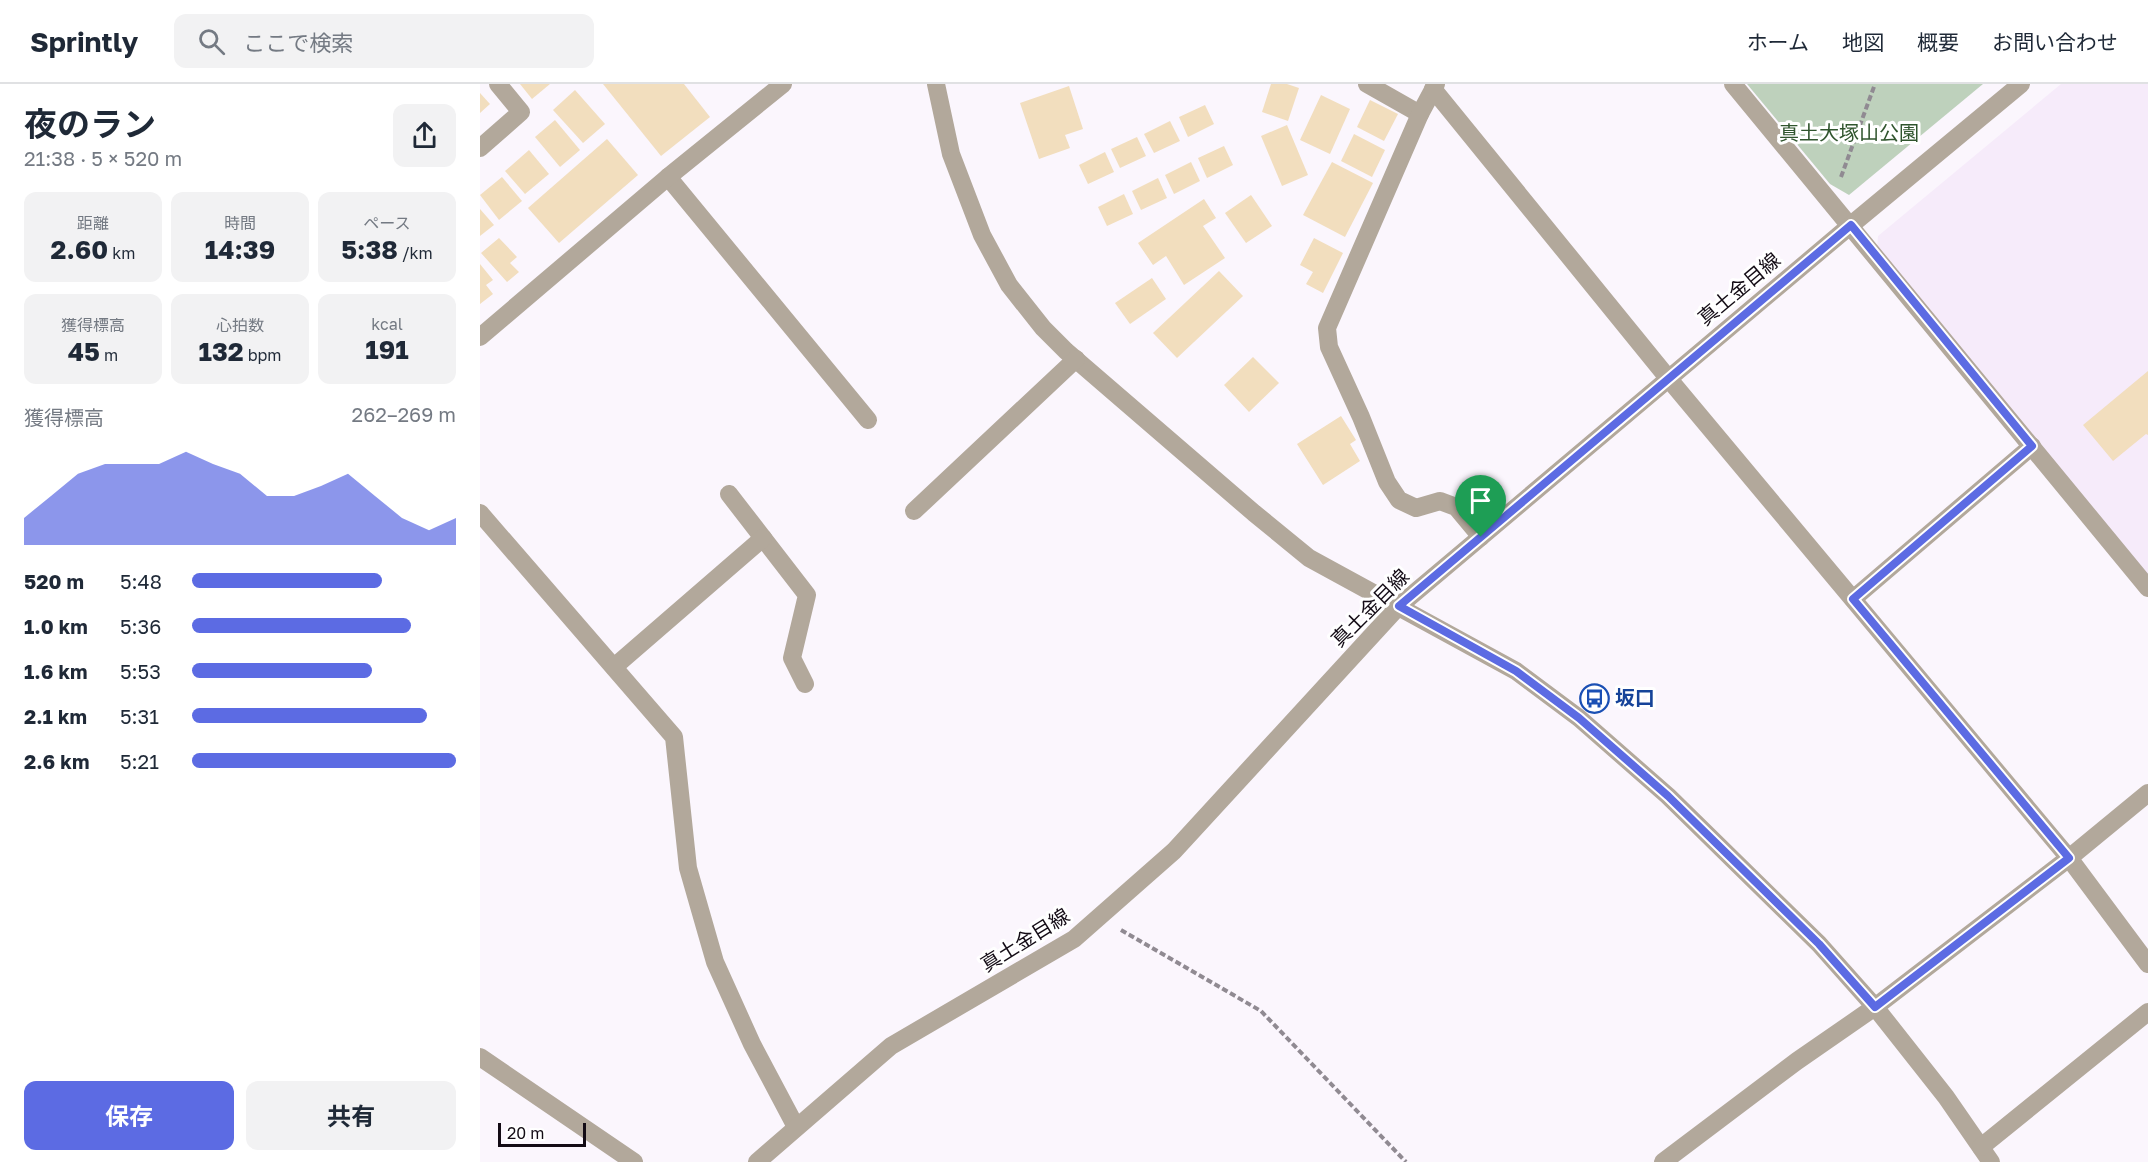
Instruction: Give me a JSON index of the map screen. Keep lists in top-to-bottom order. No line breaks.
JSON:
{"streets":{"street":["真土金目線"]},"parks":["真土大塚山公園"],"places":{"bus stop":["坂口"]},"scale_bar":"20 m","page":{"header":"Sprintly","search":"ここで検索","nav":["ホーム","地図","概要","お問い合わせ"],"heading":["夜のラン","21:38 · 5 × 520 m"],"stats":[["距離","2.60 km"],["時間","14:39"],["ペース","5:38 /km"],["獲得標高","45 m"],["心拍数","132 bpm"],["kcal","191"]],"chart":["獲得標高","262–269 m"],"list":[{"name":"520 m","note":"5:48"},{"name":"1.0 km","note":"5:36"},{"name":"1.6 km","note":"5:53"},{"name":"2.1 km","note":"5:31"},{"name":"2.6 km","note":"5:21"}],"buttons":["保存","共有"],"scale":"20 m"}}
